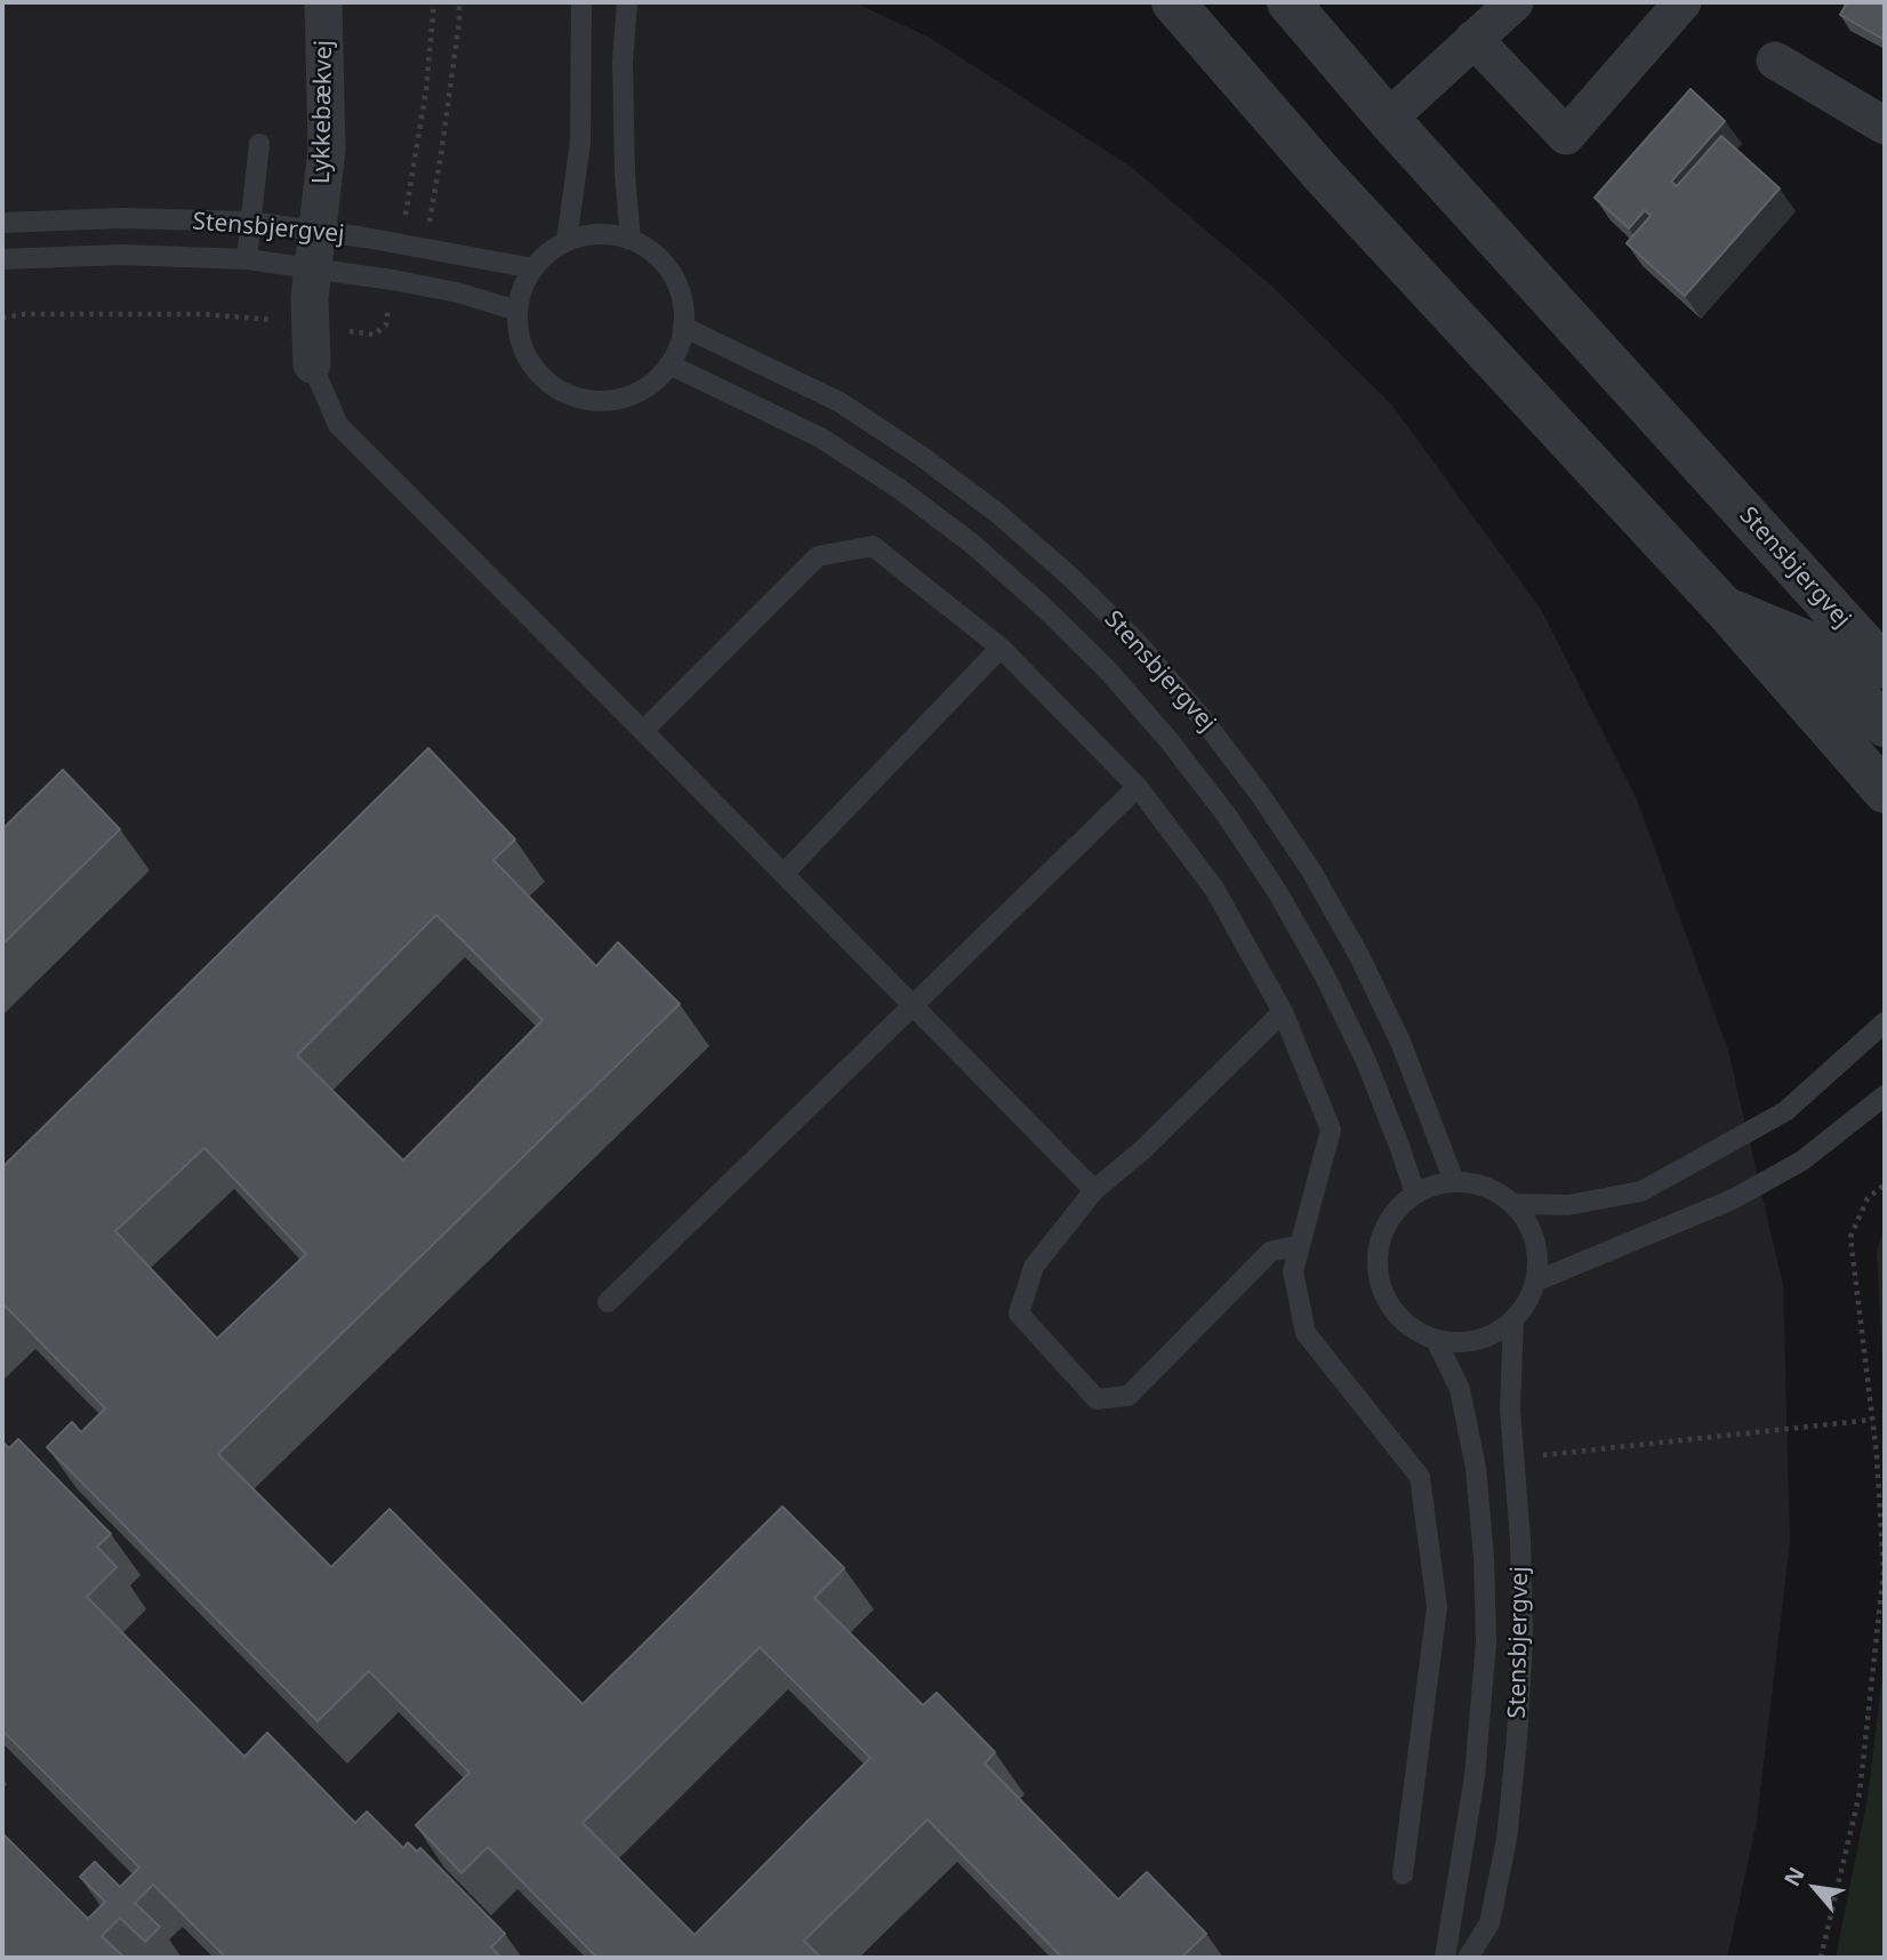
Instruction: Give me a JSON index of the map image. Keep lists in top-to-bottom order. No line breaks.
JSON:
{"streets":{"street":["Lykkebækvej","Stensbjergvej"]},"crossings":[["Lykkebækvej","Stensbjergvej"]],"north":"top left"}
